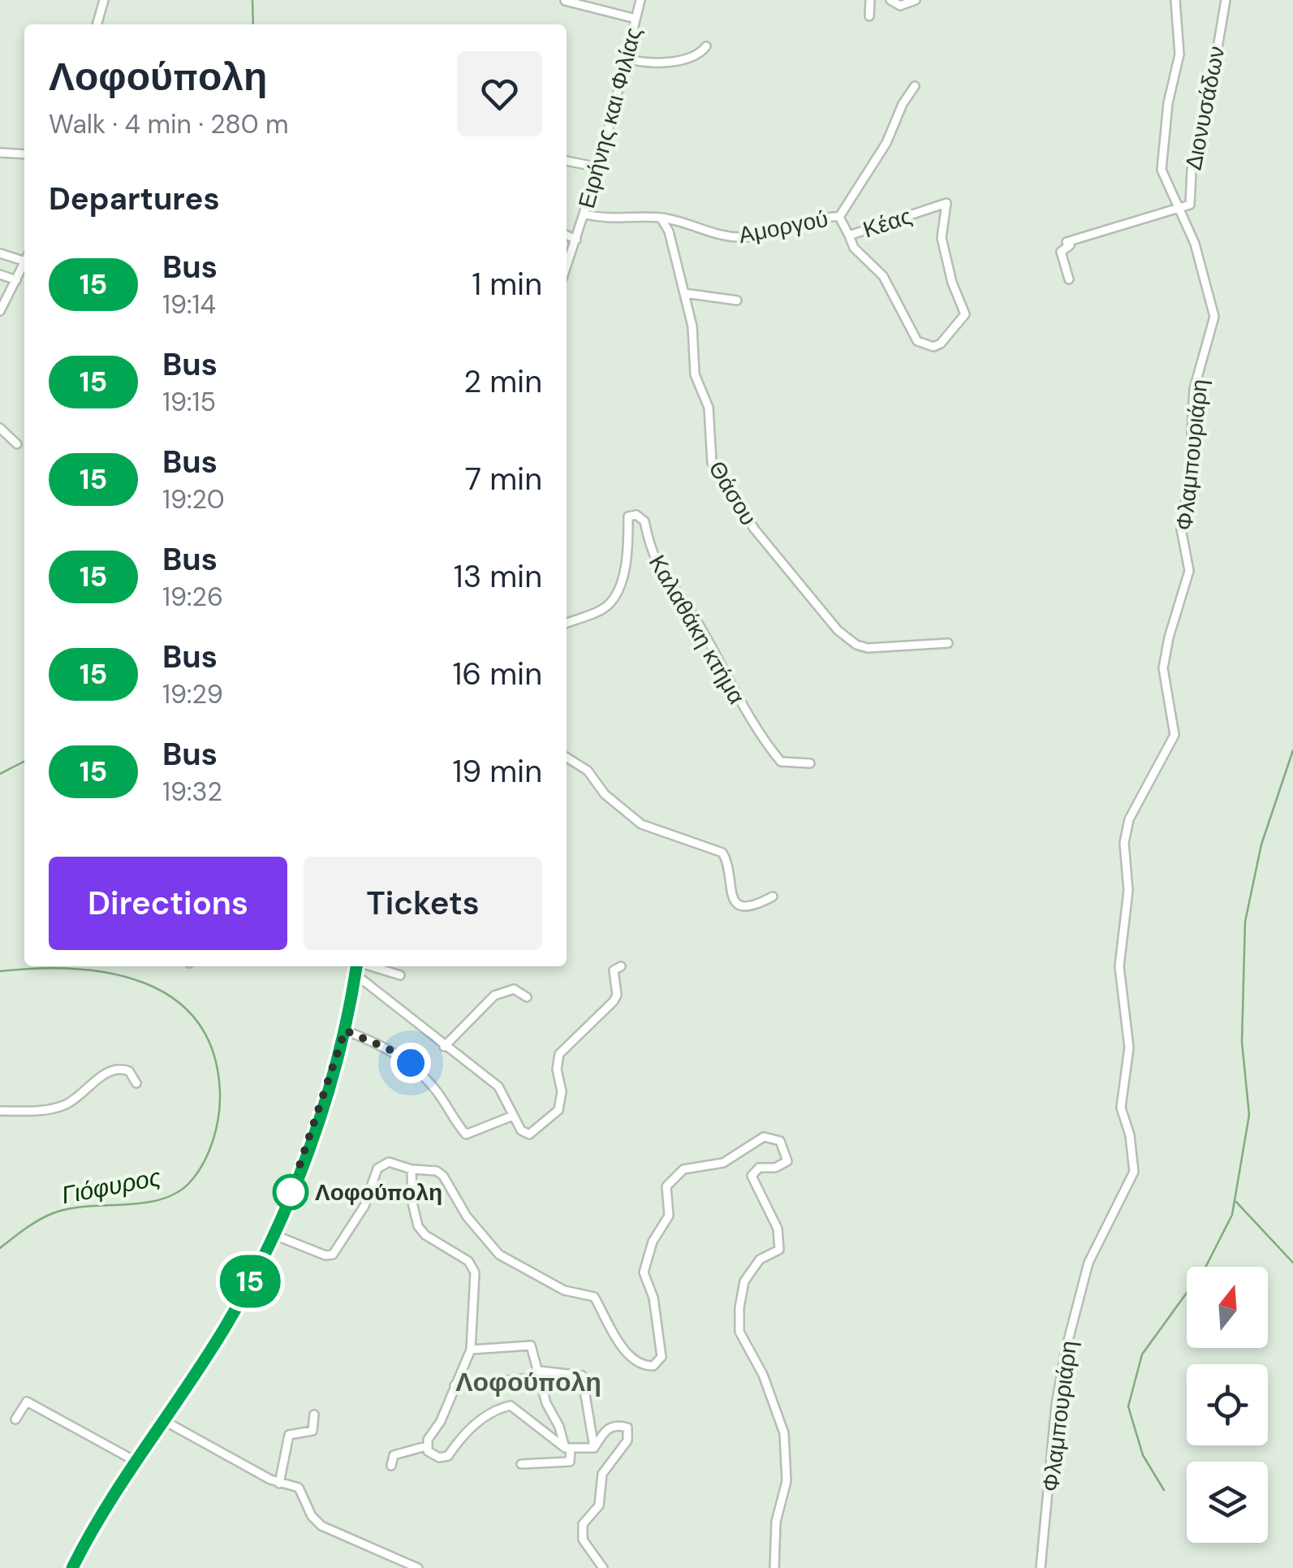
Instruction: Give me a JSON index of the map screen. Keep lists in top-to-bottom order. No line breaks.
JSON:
{"streets":{"street":["Διονυσάδων","Ειρήνης και Φιλίας","Κέας","Αμοργού","Φλαμπουριάρη","Θάσου","Καλαθάκη κτήμα"]},"crossings":[["Διονυσάδων","Φλαμπουριάρη"],["Ειρήνης και Φιλίας","Αμοργού"],["Κέας","Αμοργού"],["Αμοργού","Θάσου"]],"districts":["Λοφούπολη"],"water":["Γιόφυρος"],"places":["Λοφούπολη"],"lines":["bus line 15"],"north":"top","page":{"on_map":"15","heading":[["Λοφούπολη","Walk · 4 min · 280 m"],"Departures"],"list":[{"mark":"15","name":"Bus","note":"19:14","value":"1 min"},{"mark":"15","name":"Bus","note":"19:15","value":"2 min"},{"mark":"15","name":"Bus","note":"19:20","value":"7 min"},{"mark":"15","name":"Bus","note":"19:26","value":"13 min"},{"mark":"15","name":"Bus","note":"19:29","value":"16 min"},{"mark":"15","name":"Bus","note":"19:32","value":"19 min"}],"buttons":["Directions","Tickets"]}}
